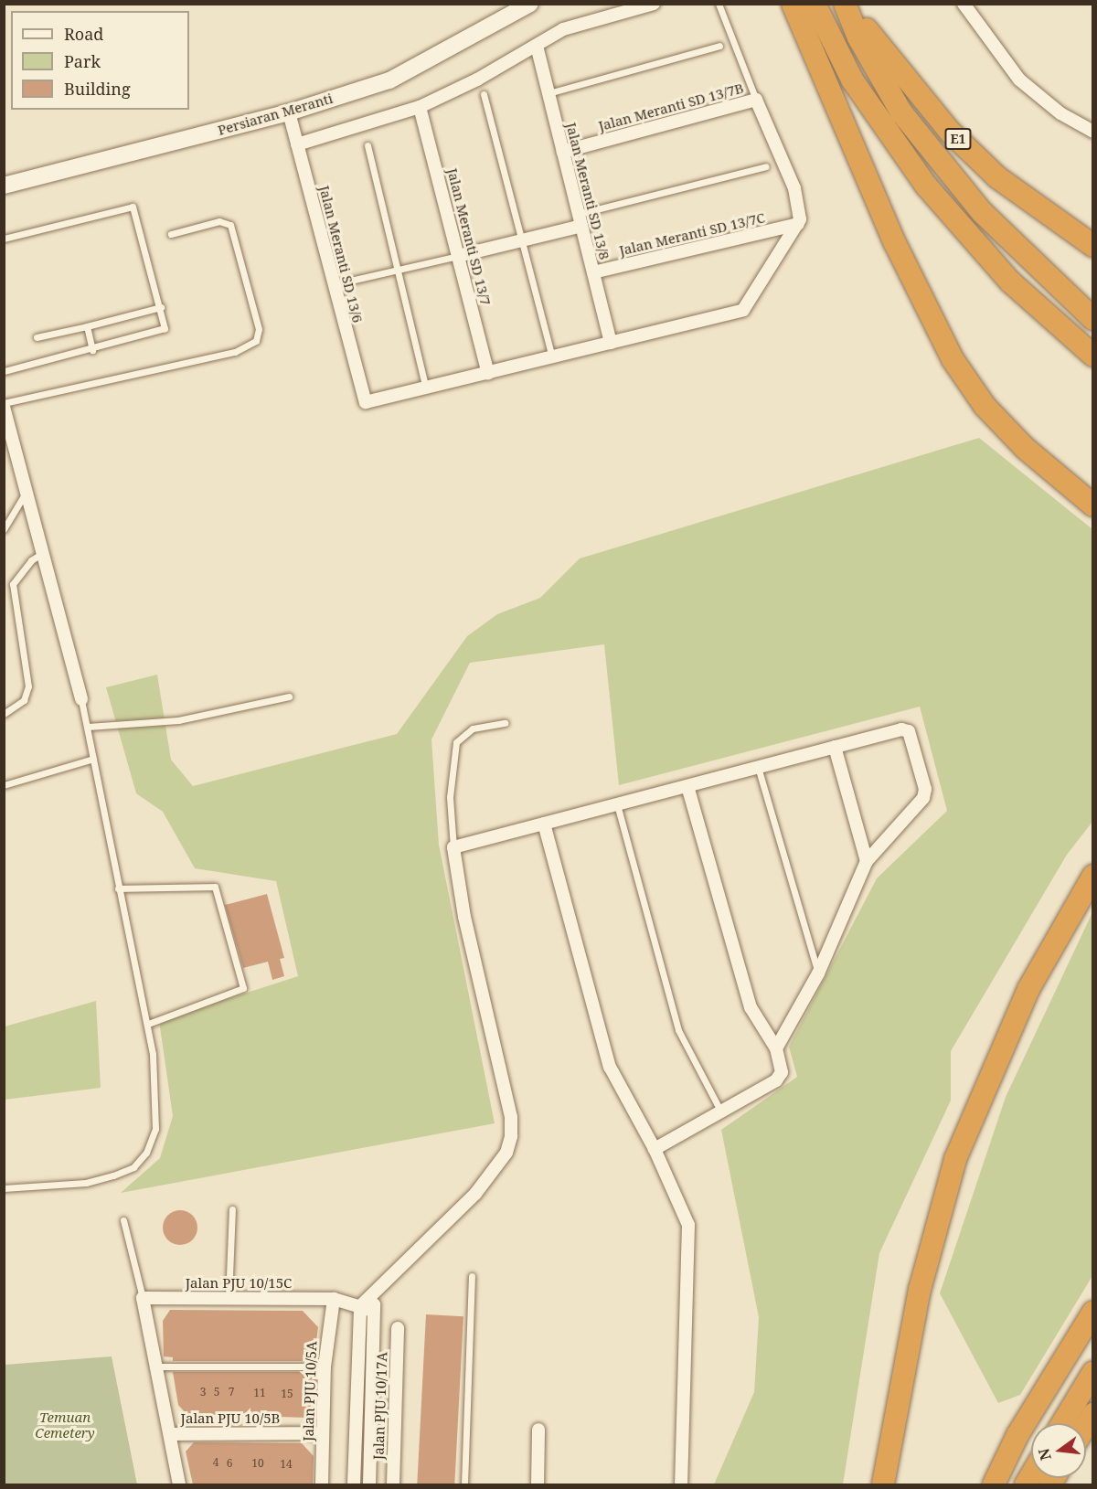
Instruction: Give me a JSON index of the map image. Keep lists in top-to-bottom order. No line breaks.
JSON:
{"streets":{"highway":["E1"],"street":["Jalan Meranti SD 13/7B","Persiaran Meranti","Jalan Meranti SD 13/8","Jalan Meranti SD 13/7C","Jalan Meranti SD 13/7","Jalan Meranti SD 13/6","Jalan PJU 10/15C","Jalan PJU 10/5A","Jalan PJU 10/17A","Jalan PJU 10/5B"]},"crossings":[["Jalan Meranti SD 13/7B","Jalan Meranti SD 13/8"],["Persiaran Meranti","Jalan Meranti SD 13/6"],["Jalan Meranti SD 13/8","Jalan Meranti SD 13/7C"],["Jalan PJU 10/15C","Jalan PJU 10/5A"],["Jalan PJU 10/5A","Jalan PJU 10/5B"]],"parks":["Temuan Cemetery"],"house_numbers":["3","5","7","11","15","4","6","10","14"],"legend":["Road","Park","Building"],"north":"left"}
